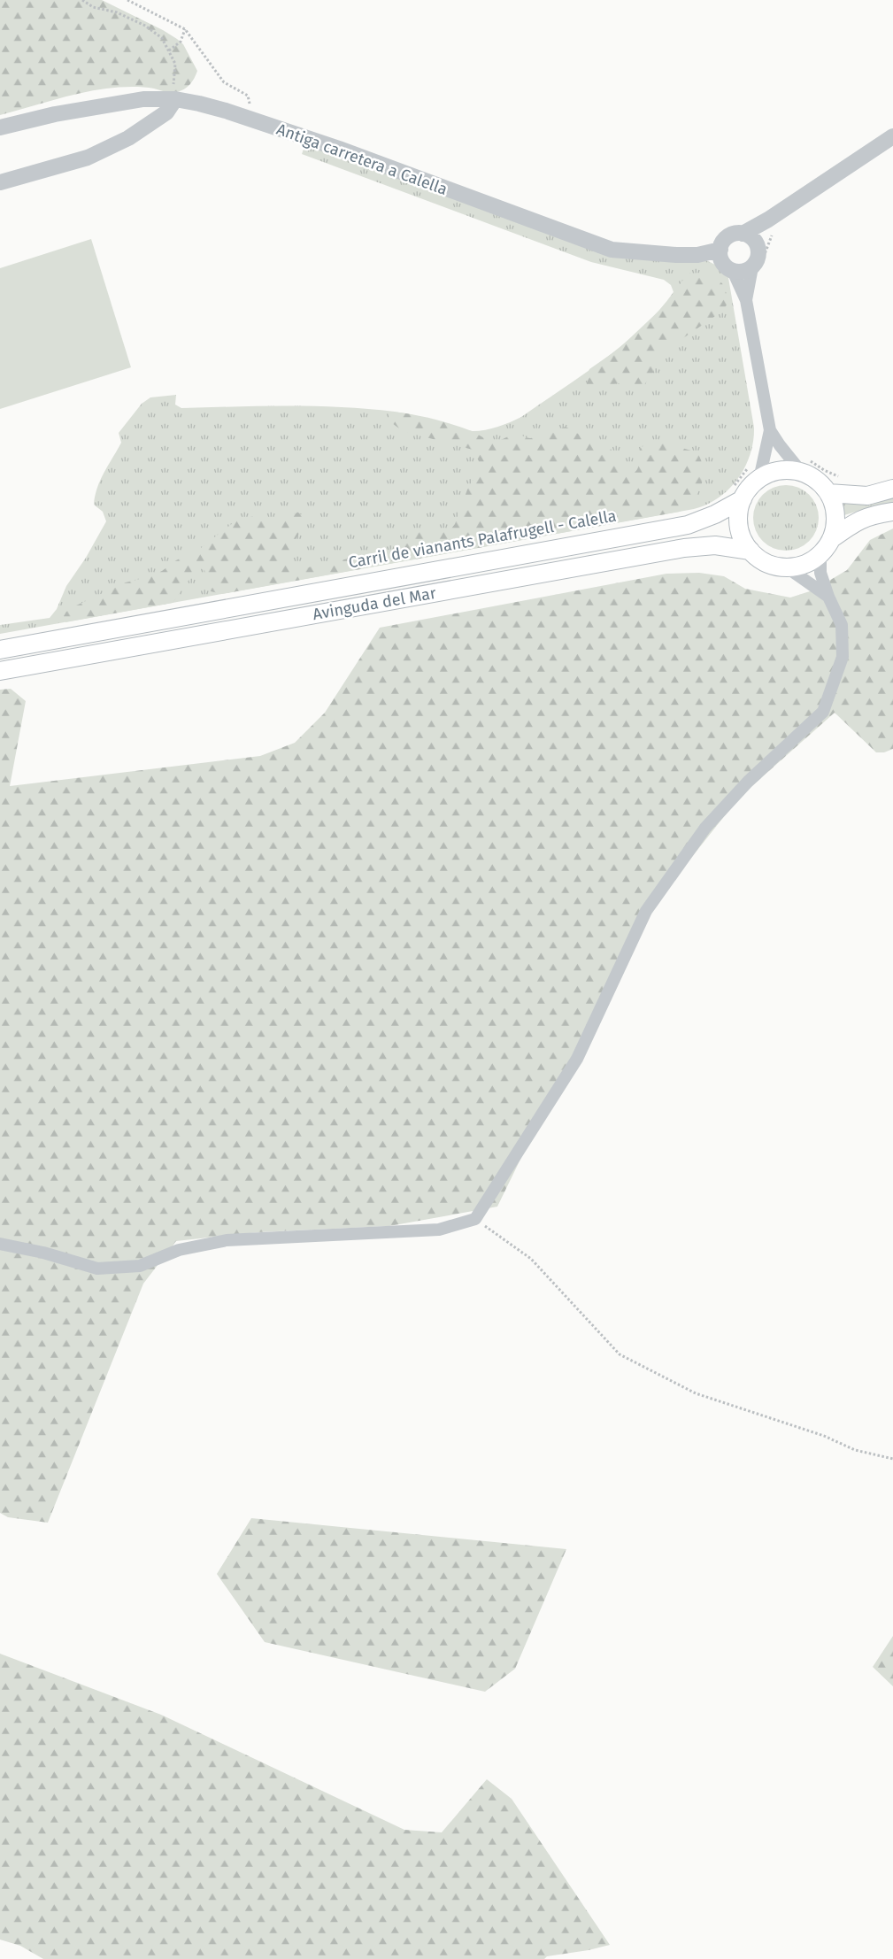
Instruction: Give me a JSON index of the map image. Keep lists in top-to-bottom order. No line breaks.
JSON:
{"streets":{"main road":["Avinguda del Mar"],"street":["Antiga carretera a Calella"]}}
